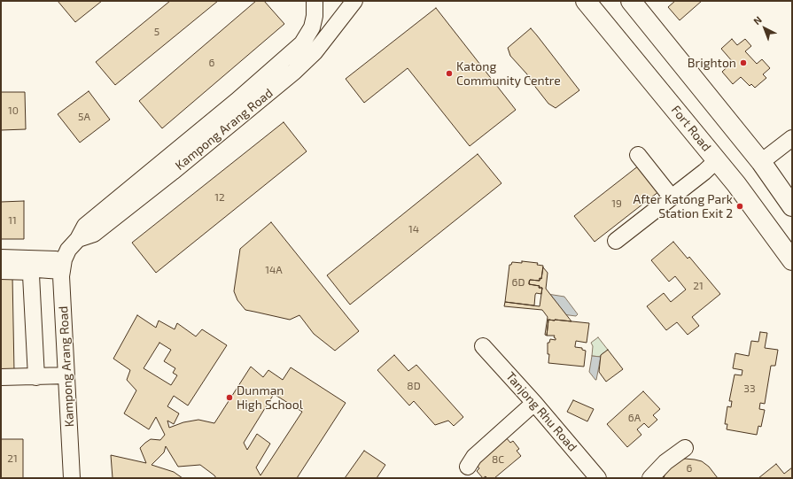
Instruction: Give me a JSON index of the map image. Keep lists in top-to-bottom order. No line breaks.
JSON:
{"streets":{"main road":["Fort Road"],"street":["Kampong Arang Road","Tanjong Rhu Road"]},"places":["Brighton","Katong Community Centre","After Katong Park Station Exit 2","Dunman High School"],"house_numbers":["5","6","10","5A","12","19","11","14","14A","6D","21","8D","33","6A","21","8C","6"],"north":"top left"}
